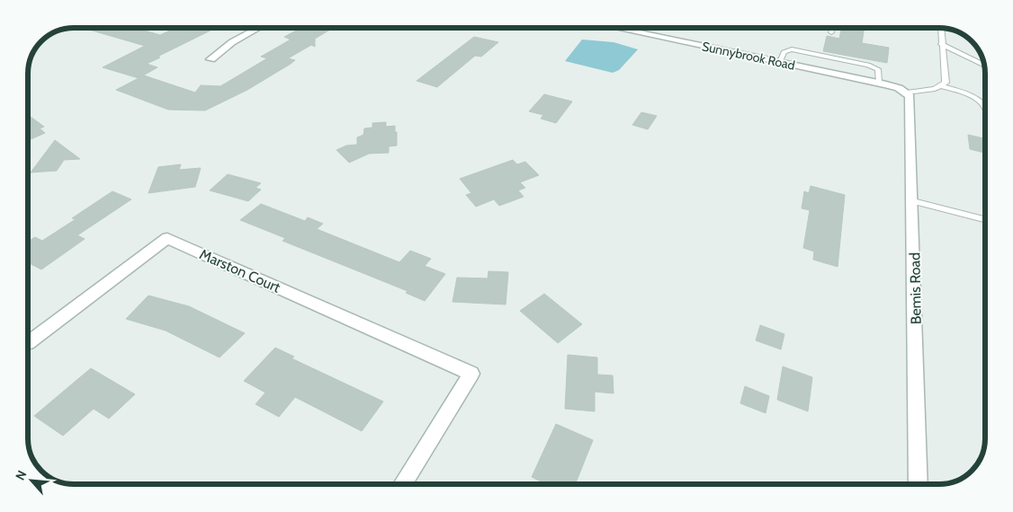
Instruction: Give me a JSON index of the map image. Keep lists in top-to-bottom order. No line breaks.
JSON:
{"streets":{"street":["Sunnybrook Road","Marston Court","Bemis Road"]},"crossings":[["Sunnybrook Road","Bemis Road"]],"north":"top left"}
